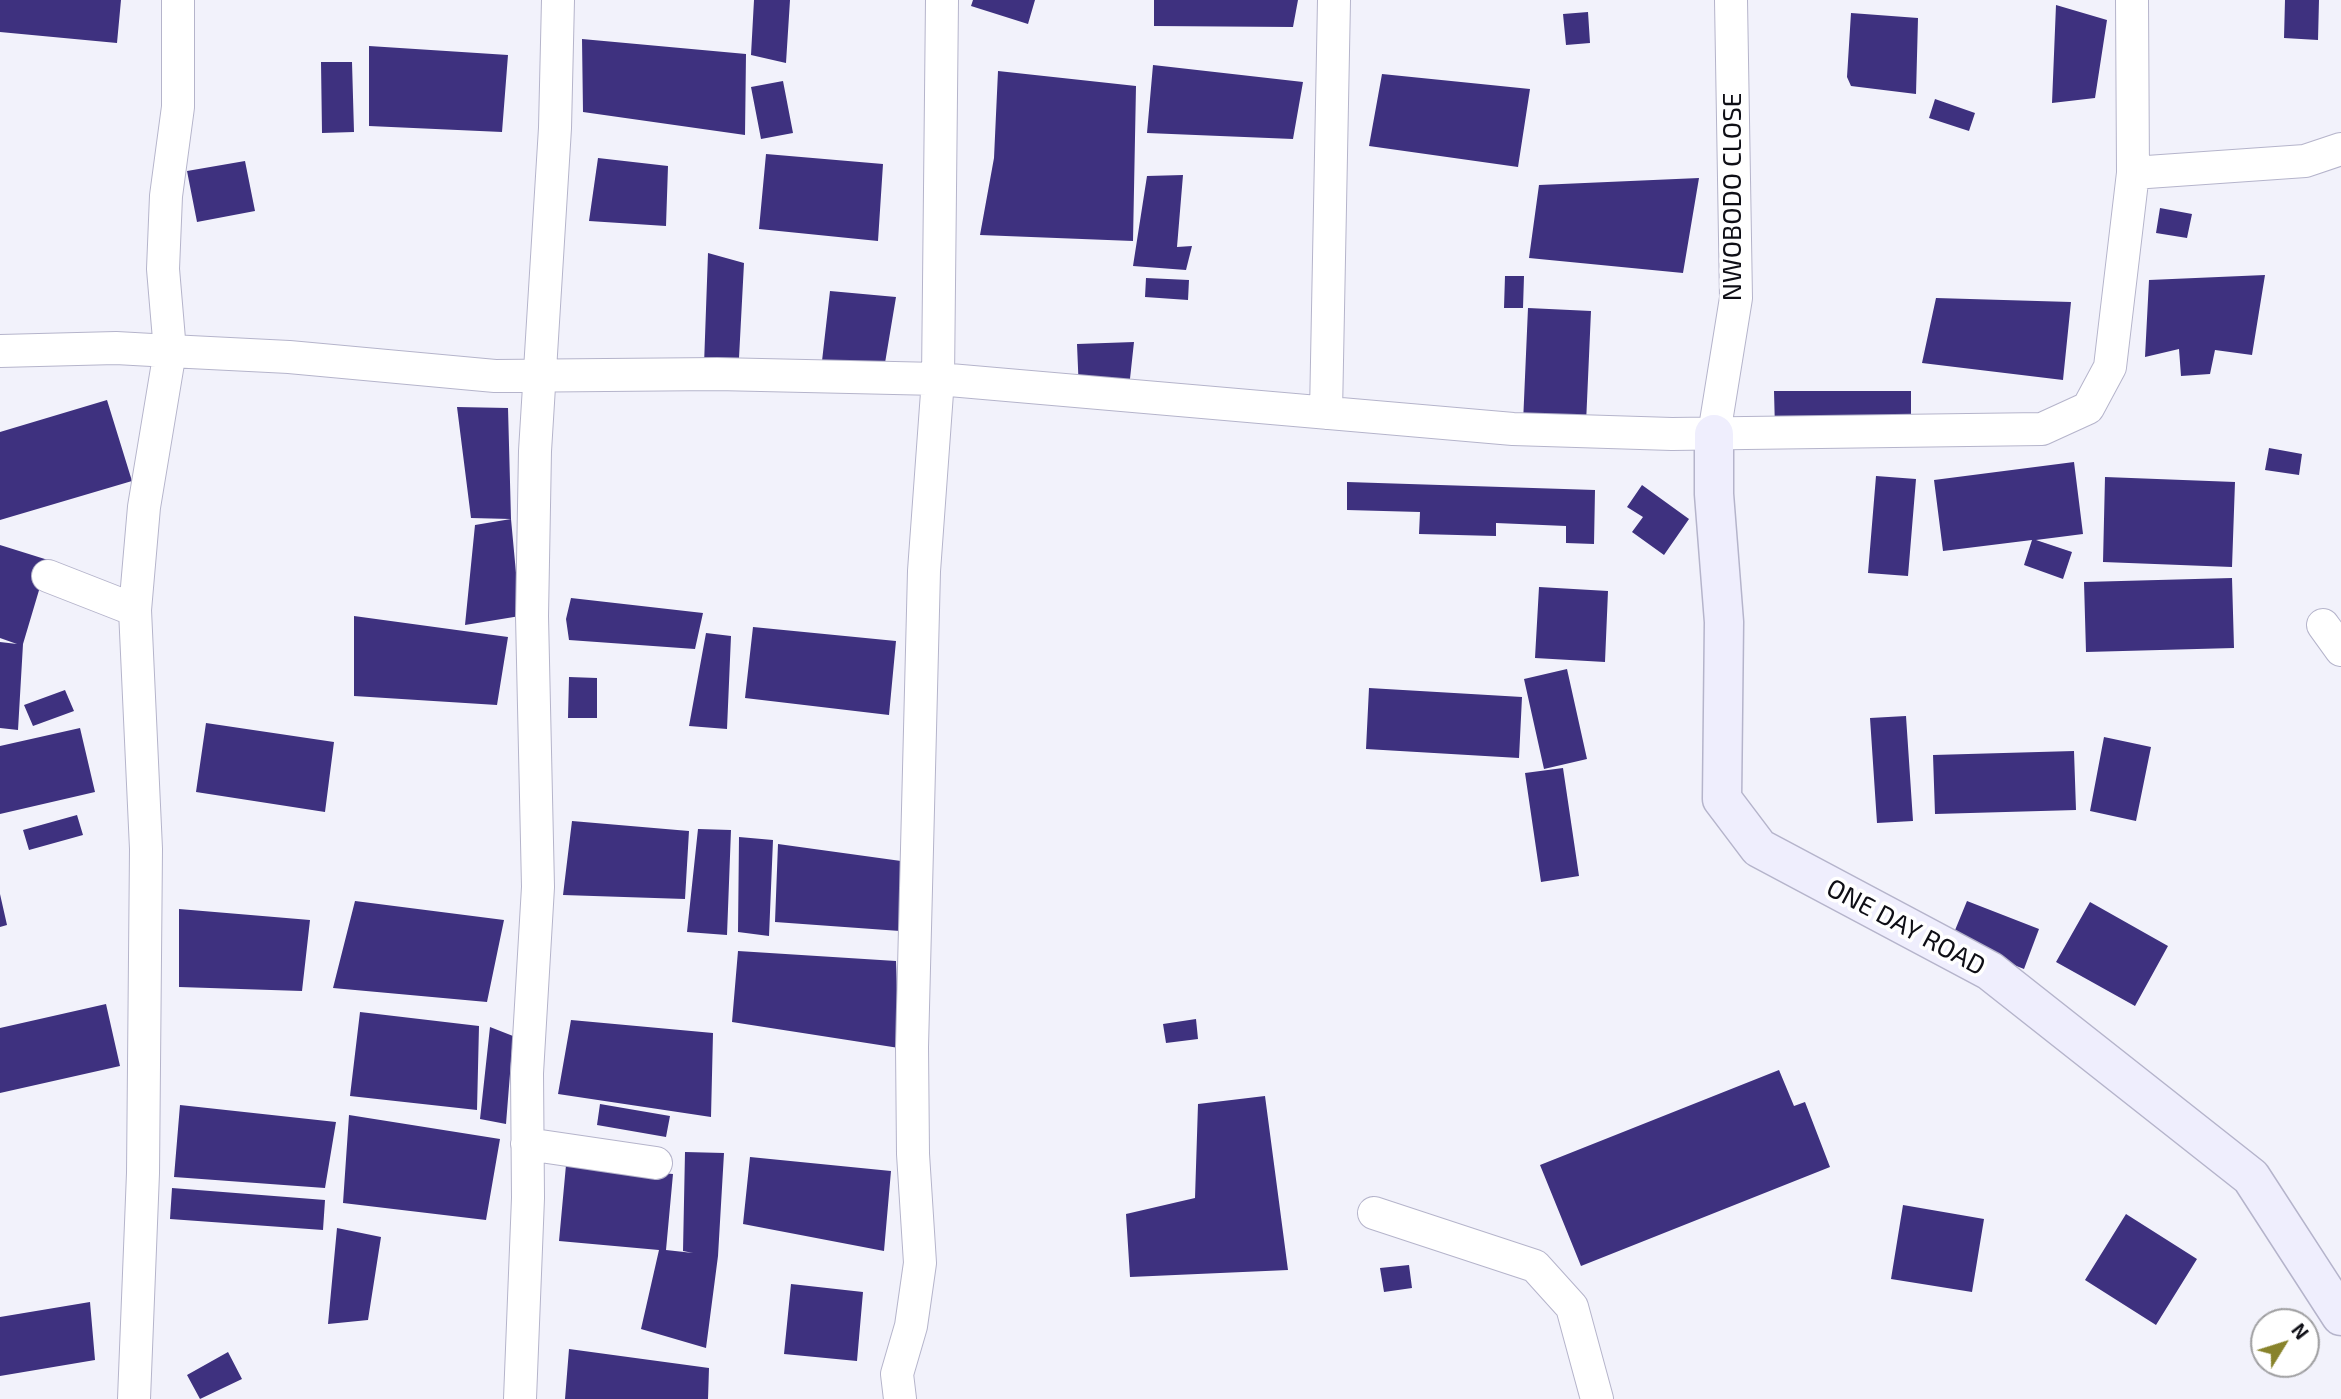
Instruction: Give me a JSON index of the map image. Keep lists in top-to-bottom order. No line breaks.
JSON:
{"streets":{"main road":["ONE DAY ROAD"],"street":["NWOBODO CLOSE"]},"crossings":[["NWOBODO CLOSE","ONE DAY ROAD"]],"north":"top right"}
